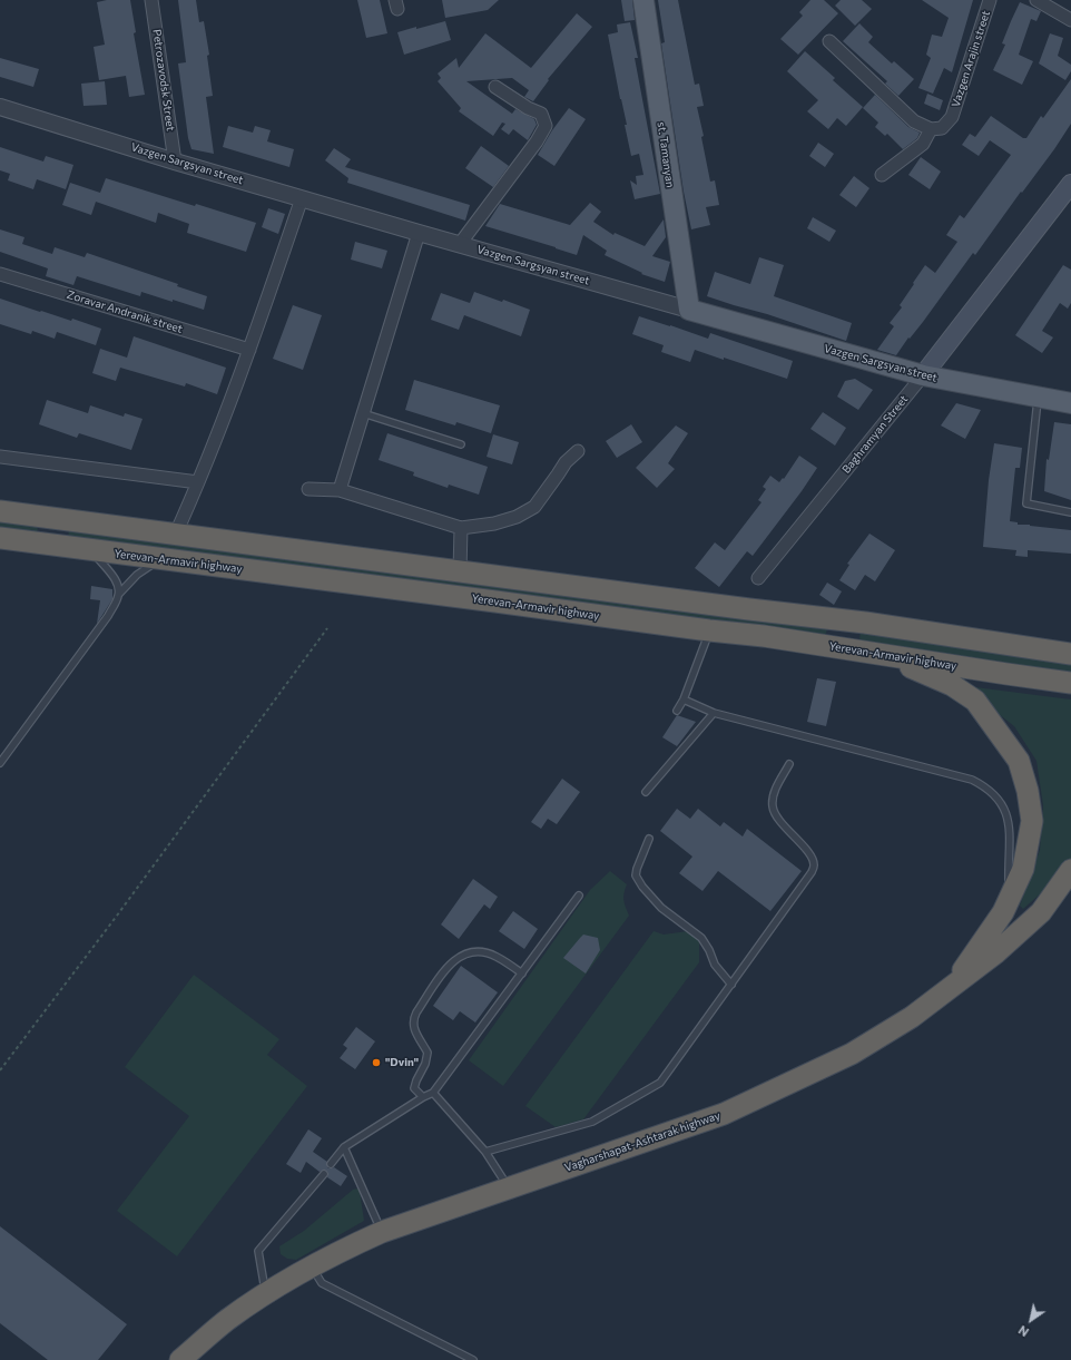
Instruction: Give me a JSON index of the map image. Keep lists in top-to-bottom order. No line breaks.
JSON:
{"streets":{"highway":["Yerevan-Armavir highway","Vagharshapat-Ashtarak highway"],"main road":["st. Tamanyan","Vazgen Sargsyan street","Baghramyan Street"],"street":["Vazgen Arajin street","Petrozavodsk Street","Zoravar Andranik street"]},"crossings":[["Petrozavodsk Street","Vazgen Sargsyan street"],["st. Tamanyan","Vazgen Sargsyan street"],["Vazgen Sargsyan street","Baghramyan Street"]],"places":["\"Dvin\""],"north":"bottom left"}
